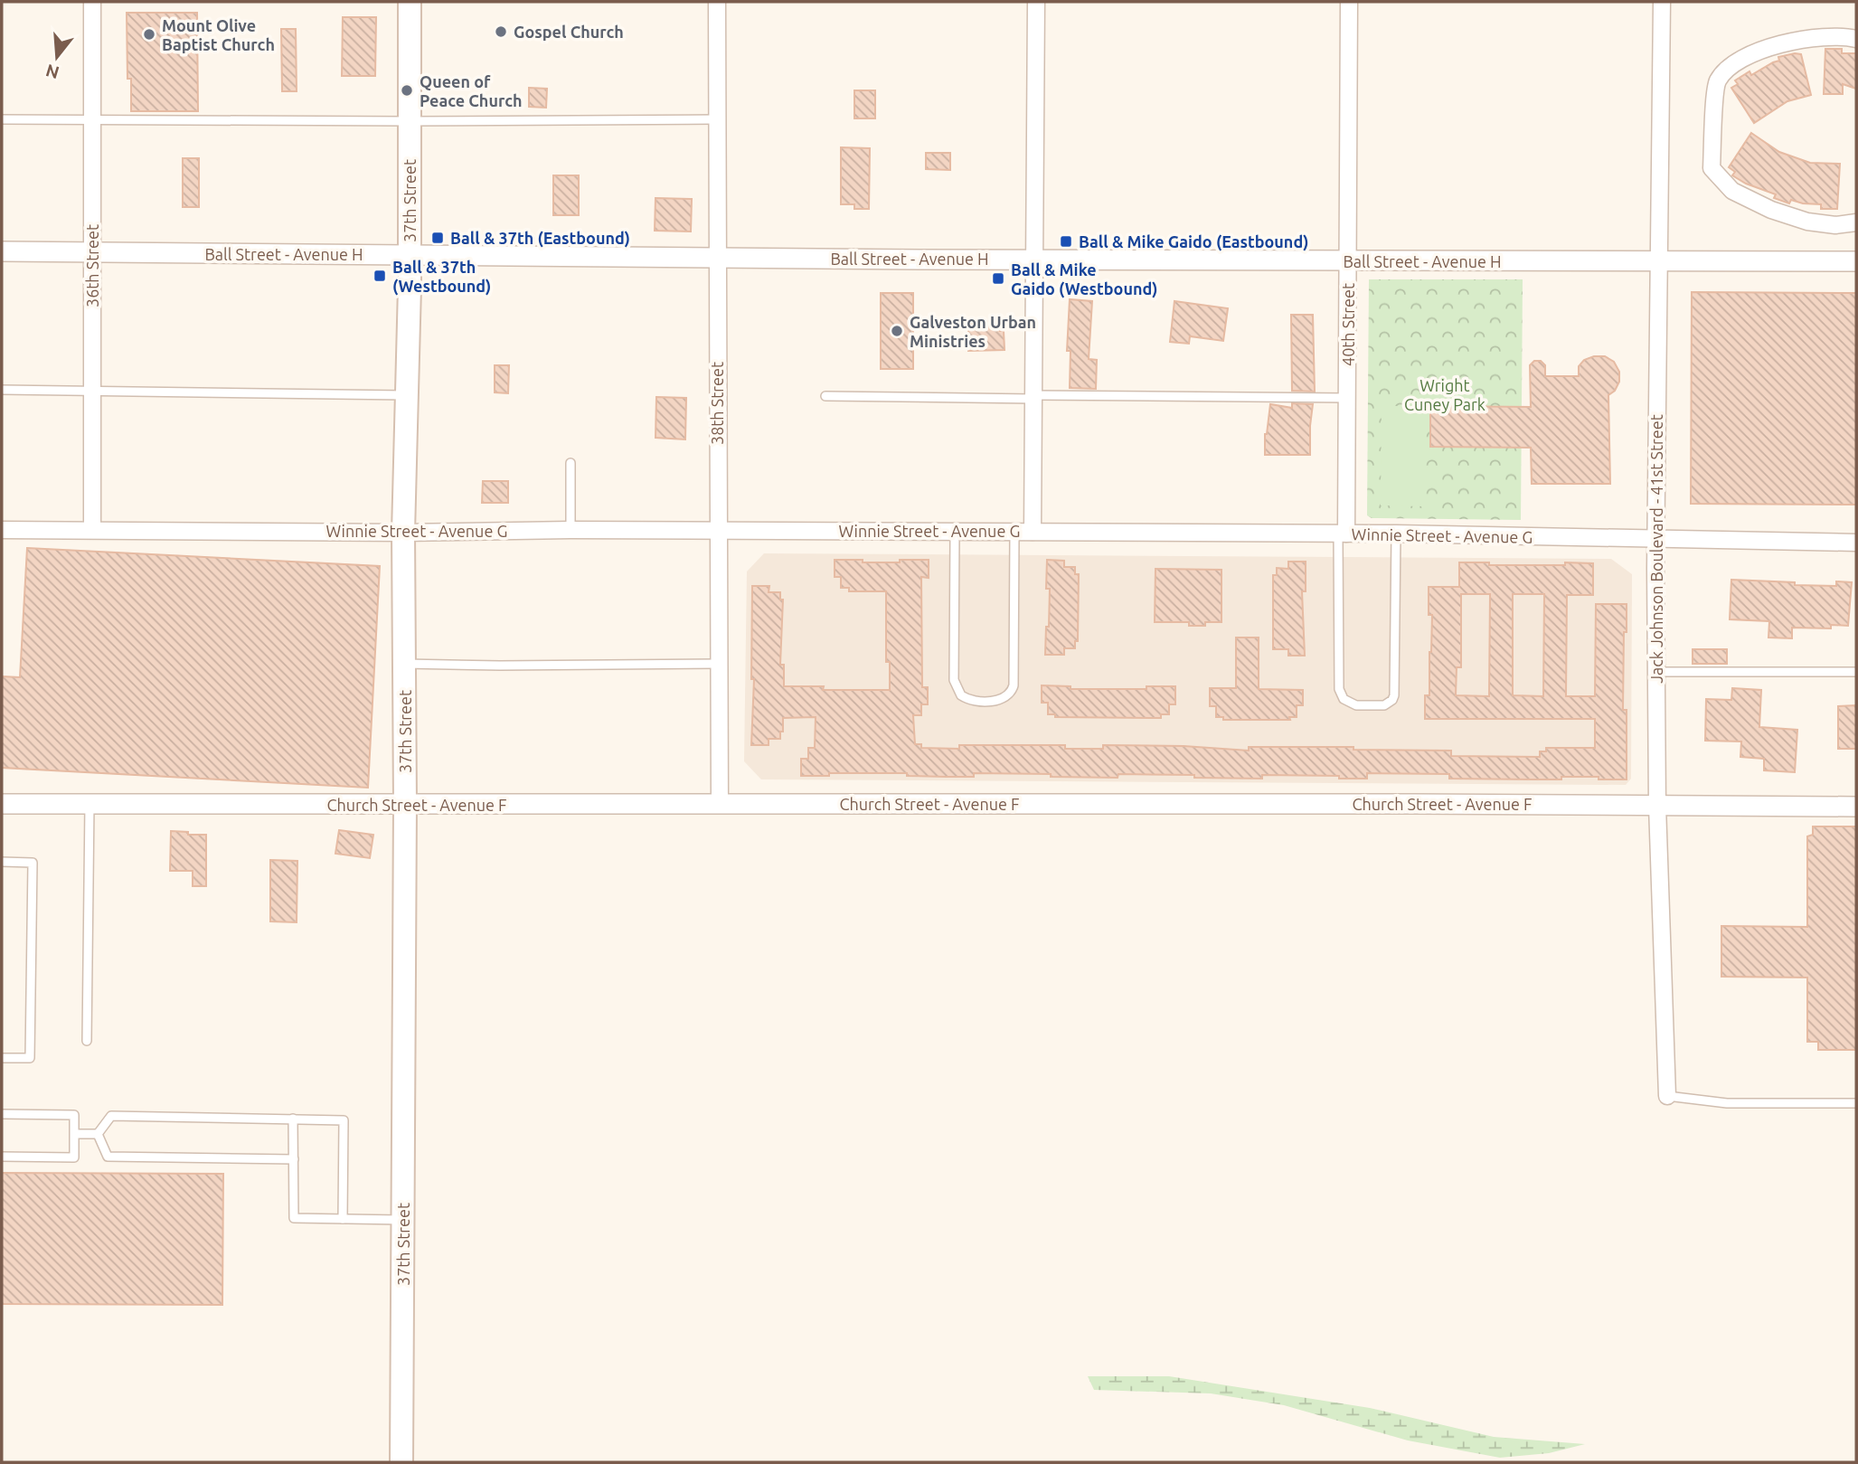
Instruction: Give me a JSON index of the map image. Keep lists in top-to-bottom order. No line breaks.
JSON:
{"streets":{"main road":["37th Street"],"street":["Ball Street - Avenue H","36th Street","40th Street","38th Street","Winnie Street - Avenue G","Jack Johnson Boulevard - 41st Street","Church Street - Avenue F"]},"crossings":[["37th Street","Ball Street - Avenue H"],["37th Street","Winnie Street - Avenue G"],["37th Street","Church Street - Avenue F"],["Ball Street - Avenue H","36th Street"],["Ball Street - Avenue H","40th Street"],["Ball Street - Avenue H","38th Street"],["Ball Street - Avenue H","Jack Johnson Boulevard - 41st Street"],["36th Street","Winnie Street - Avenue G"],["40th Street","Winnie Street - Avenue G"],["38th Street","Winnie Street - Avenue G"],["38th Street","Church Street - Avenue F"],["Winnie Street - Avenue G","Jack Johnson Boulevard - 41st Street"],["Jack Johnson Boulevard - 41st Street","Church Street - Avenue F"]],"parks":["Wright Cuney Park"],"places":{"other":["Gospel Church","Mount Olive Baptist Church","Queen of Peace Church","Galveston Urban Ministries"],"transit":["Ball & 37th (Eastbound)","Ball & Mike Gaido (Eastbound)","Ball & 37th (Westbound)","Ball & Mike Gaido (Westbound)"]},"north":"bottom"}
